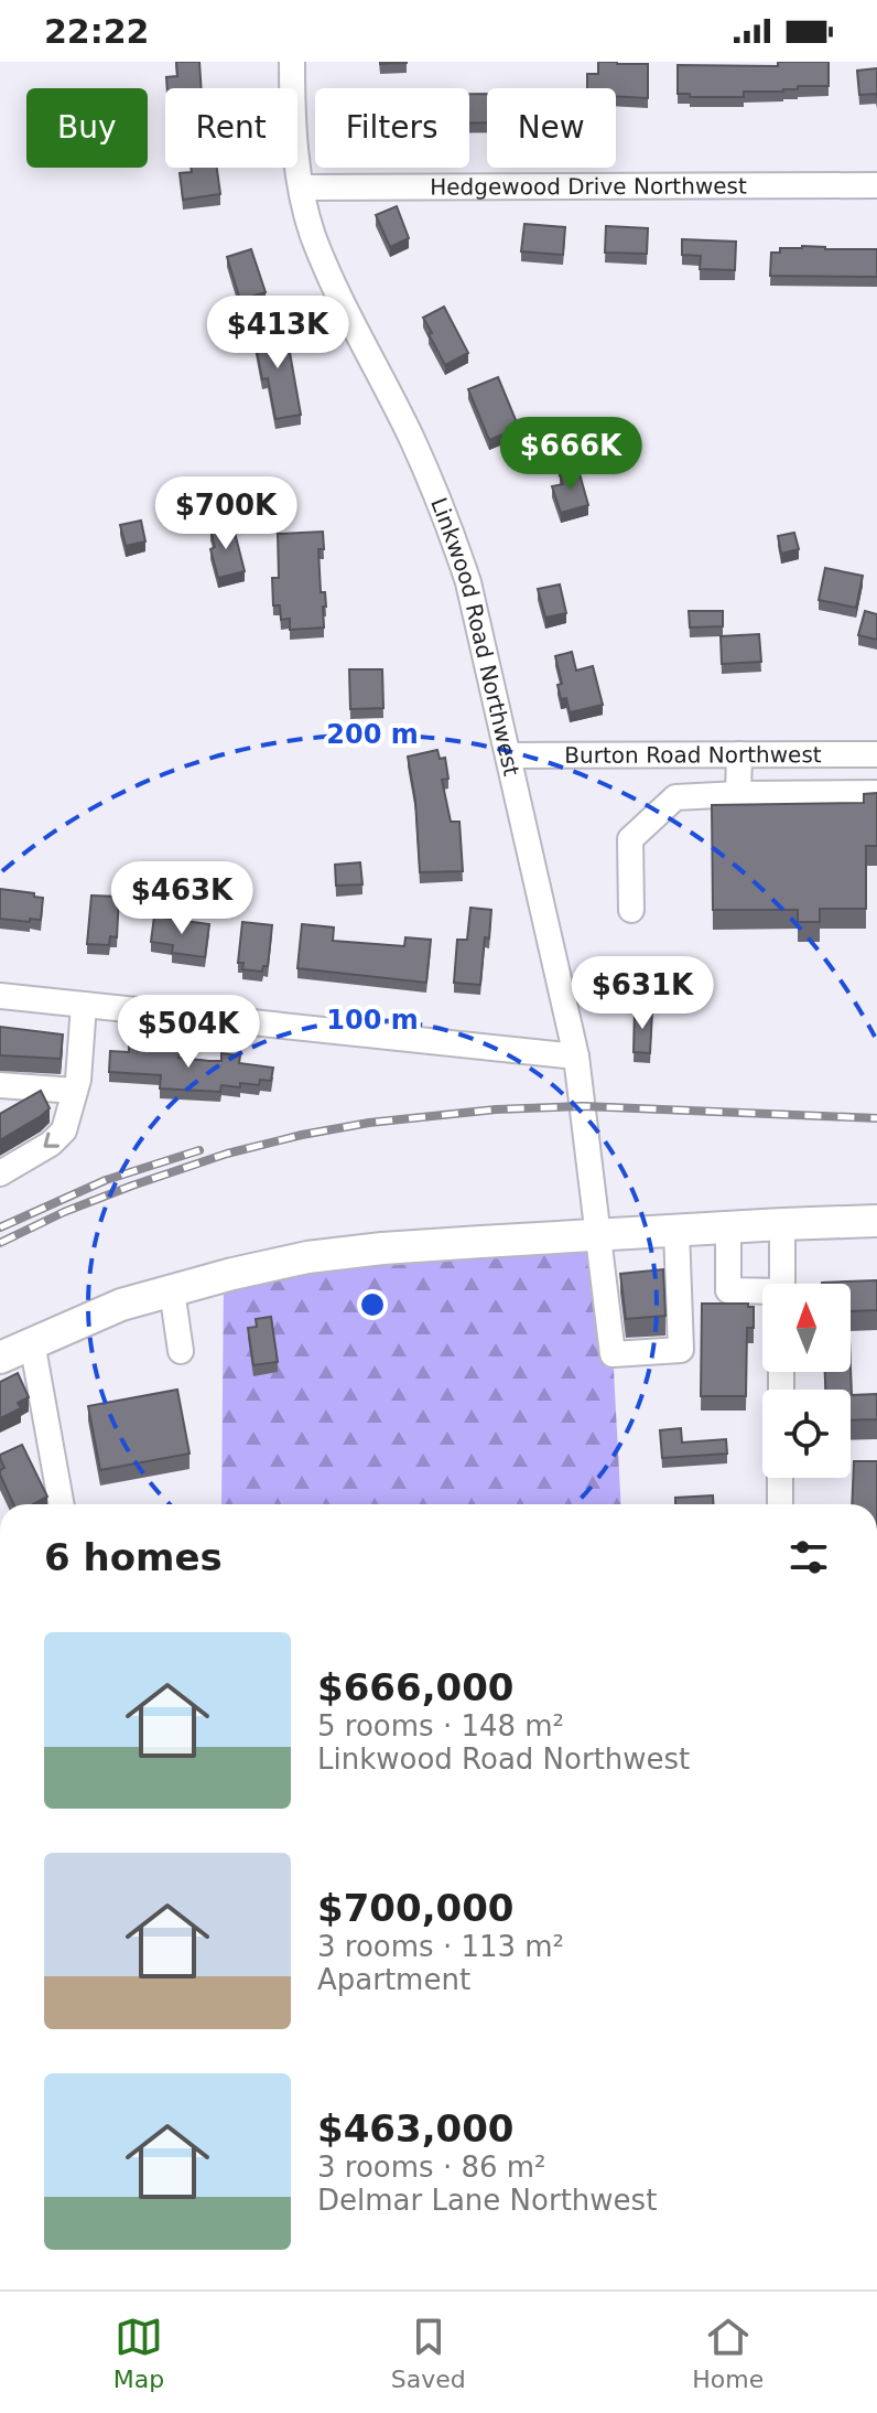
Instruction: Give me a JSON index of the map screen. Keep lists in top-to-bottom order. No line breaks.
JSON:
{"streets":{"street":["Hedgewood Drive Northwest","Linkwood Road Northwest","Burton Road Northwest"]},"crossings":[["Hedgewood Drive Northwest","Linkwood Road Northwest"],["Linkwood Road Northwest","Burton Road Northwest"]],"north":"top","page":{"status":"22:22","chip":["Buy","Rent","Filters","New"],"price":["$413K","$666K","$700K","$463K","$631K","$504K"],"heading":"6 homes","list":[{"name":"$666,000","note":"5 rooms · 148 m² · Linkwood Road Northwest"},{"name":"$700,000","note":"3 rooms · 113 m² · Apartment"},{"name":"$463,000","note":"3 rooms · 86 m² · Delmar Lane Northwest"}],"tabs":["Map","Saved","Home"]},"rings":["200 m","100 m"]}
